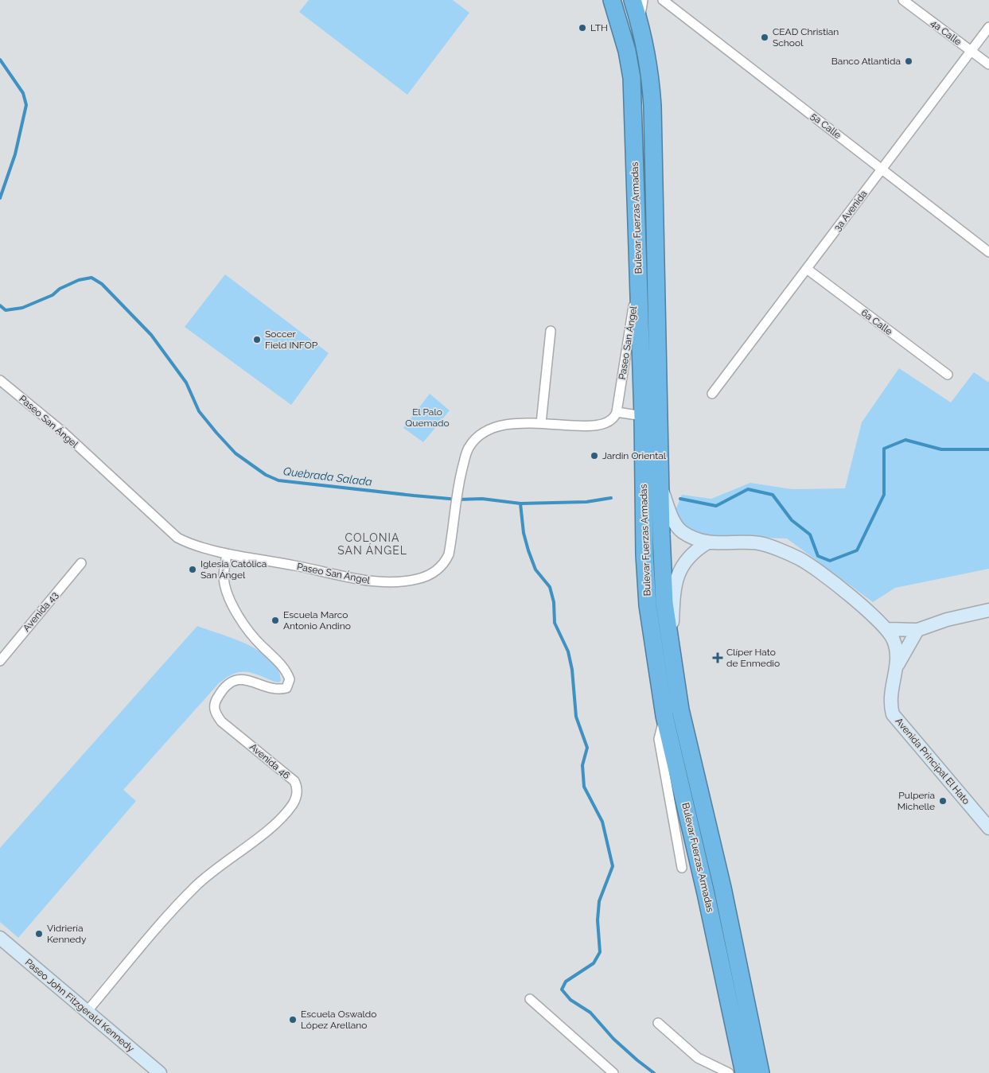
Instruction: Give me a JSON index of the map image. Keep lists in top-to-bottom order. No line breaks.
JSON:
{"streets":{"highway":["Bulevar Fuerzas Armadas"],"street":["4a Calle","5a Calle","3a Avenida","6a Calle","Paseo San Ángel","Avenida 43","Avenida 46","Avenida Principal El Hato","Paseo John Fitzgerald Kennedy"]},"crossings":[["4a Calle","3a Avenida"],["5a Calle","3a Avenida"],["3a Avenida","6a Calle"],["Bulevar Fuerzas Armadas","Paseo San Ángel"],["Bulevar Fuerzas Armadas","Avenida Principal El Hato"],["Paseo San Ángel","Avenida 46"],["Avenida 46","Paseo John Fitzgerald Kennedy"]],"districts":["COLONIA SAN ÁNGEL"],"water":["Quebrada Salada"],"parks":["El Palo Quemado"],"places":{"other":["LTH","CEAD Christian School","Banco Atlantida","Soccer Field INFOP","Jardin Oriental","Iglesia Católica San Ángel","Escuela Marco Antonio Andino","Pulpería Michelle","Vidriería Kennedy","Escuela Oswaldo López Arellano"],"health":["Clíper Hato de Enmedio"]}}
